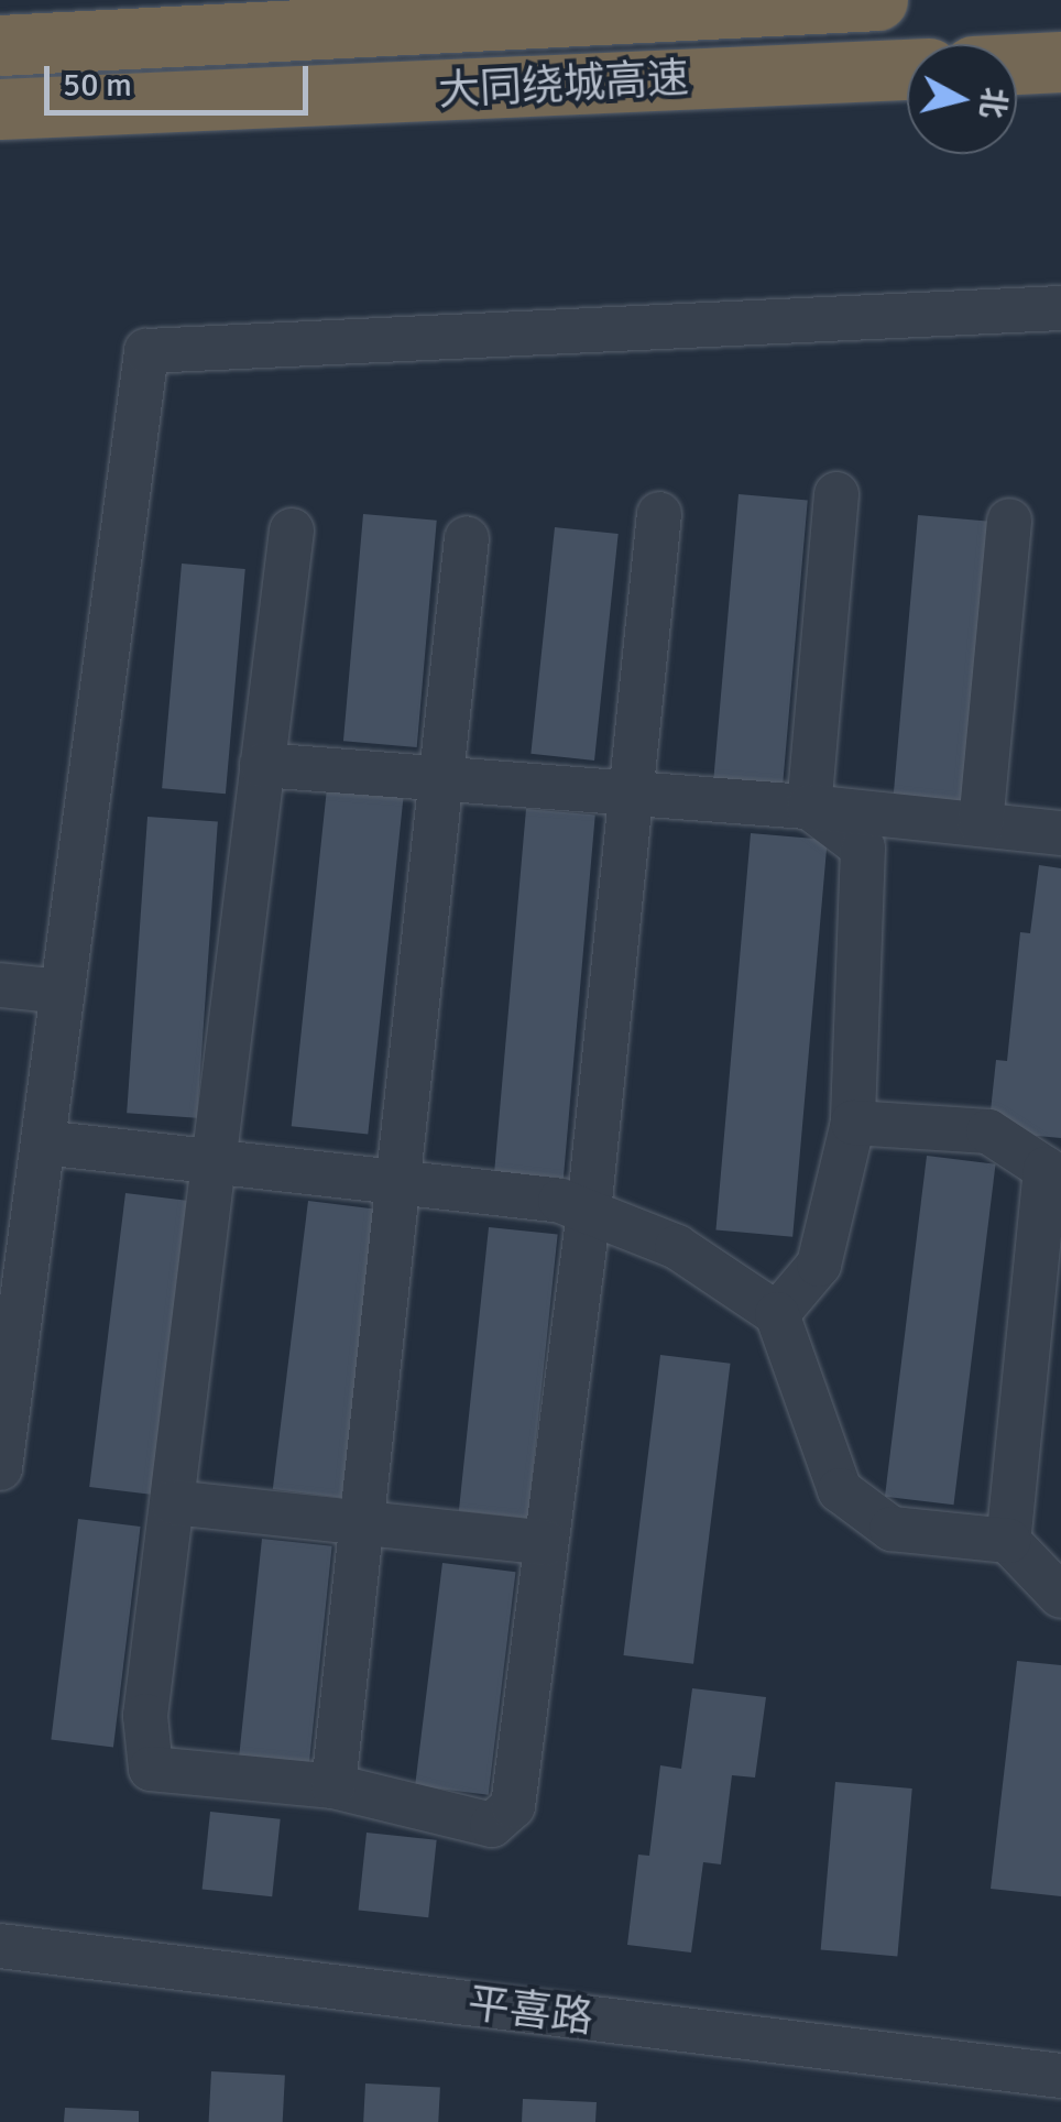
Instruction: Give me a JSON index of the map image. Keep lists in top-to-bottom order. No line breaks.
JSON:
{"streets":{"highway":["大同绕城高速"],"street":["平喜路"]},"scale_bar":"50 m","north":"right"}
